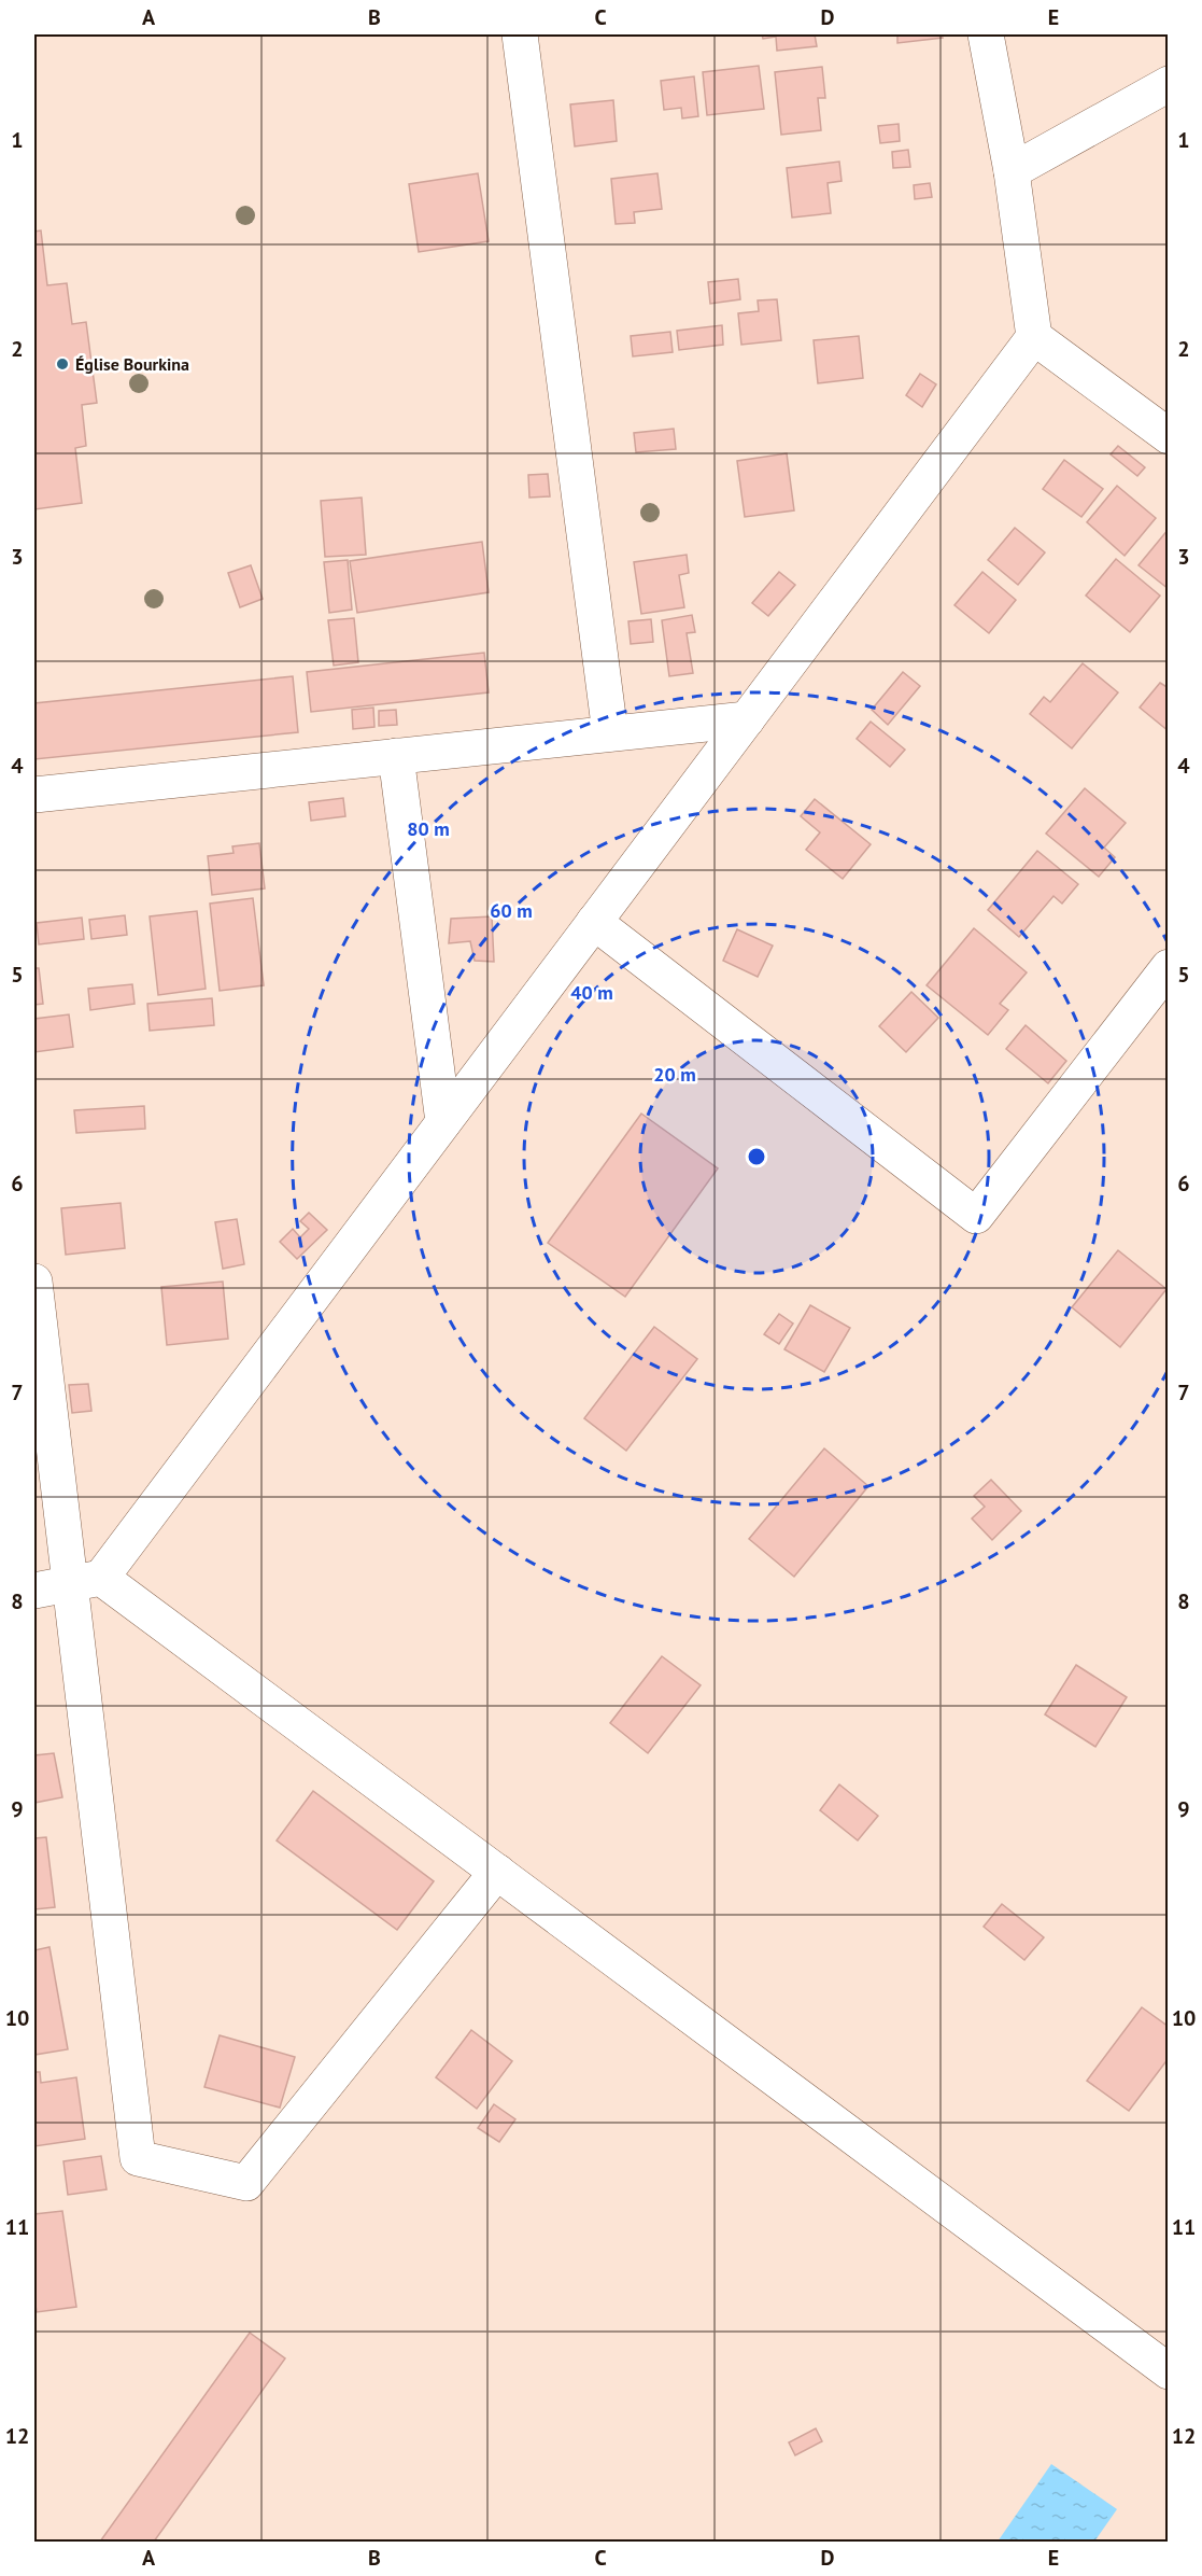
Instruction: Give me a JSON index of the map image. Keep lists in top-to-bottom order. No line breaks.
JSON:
{"places":["Église Bourkina"],"grid":{"columns":["A","B","C","D","E"],"rows":["1","2","3","4","5","6","7","8","9","10","11","12"]},"rings":["80 m","60 m","40 m","20 m"]}
